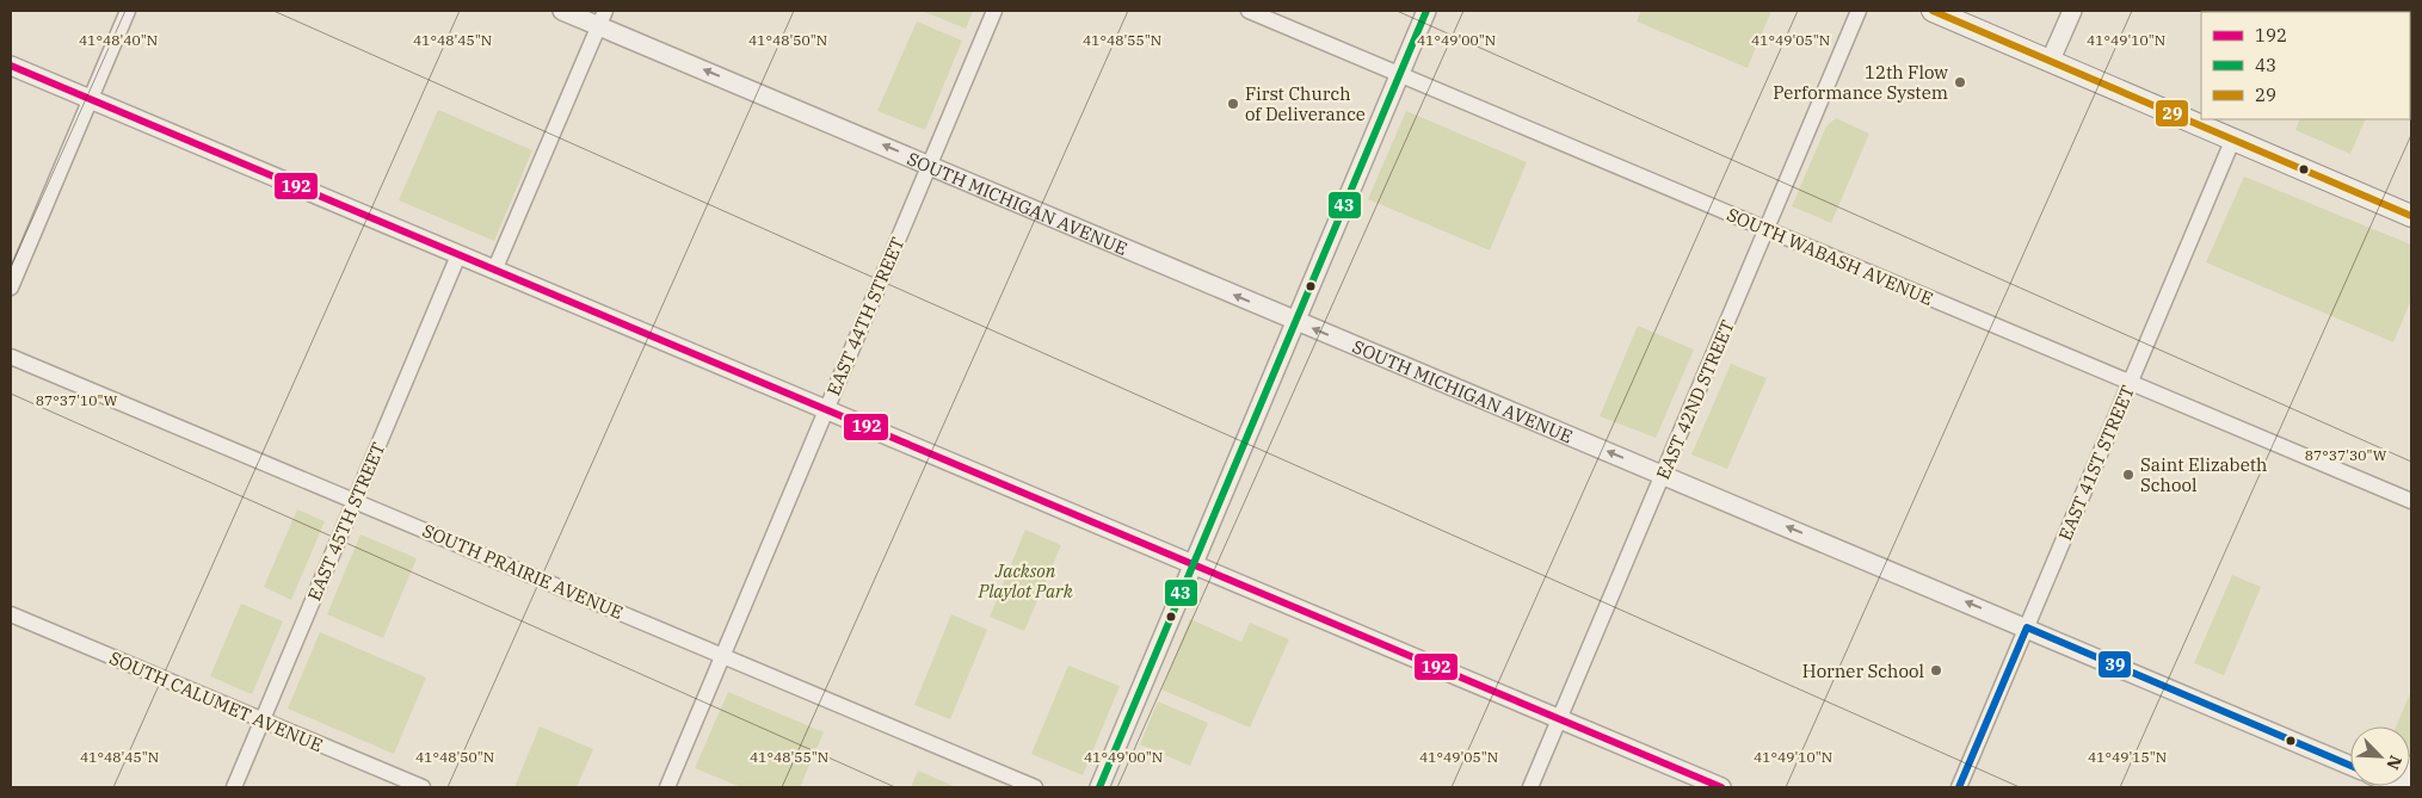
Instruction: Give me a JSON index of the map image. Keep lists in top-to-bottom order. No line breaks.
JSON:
{"streets":{"street":["SOUTH MICHIGAN AVENUE","SOUTH WABASH AVENUE","EAST 44TH STREET","EAST 42ND STREET","EAST 41ST STREET","EAST 45TH STREET","SOUTH PRAIRIE AVENUE","SOUTH CALUMET AVENUE"]},"crossings":[["SOUTH MICHIGAN AVENUE","EAST 44TH STREET"],["SOUTH MICHIGAN AVENUE","EAST 42ND STREET"],["SOUTH MICHIGAN AVENUE","EAST 41ST STREET"],["SOUTH WABASH AVENUE","EAST 42ND STREET"],["SOUTH WABASH AVENUE","EAST 41ST STREET"],["EAST 44TH STREET","SOUTH PRAIRIE AVENUE"],["EAST 45TH STREET","SOUTH PRAIRIE AVENUE"],["EAST 45TH STREET","SOUTH CALUMET AVENUE"]],"one_way":["SOUTH MICHIGAN AVENUE"],"parks":["Jackson Playlot Park"],"places":["12th Flow Performance System","First Church of Deliverance","Saint Elizabeth School","Horner School"],"lines":["transit line 43","transit line 29","transit line 192","transit line 39"],"legend":["192","43","29"],"north":"bottom right","coordinates":["41°48'40\"N","41°48'45\"N","41°48'50\"N","41°48'55\"N","41°49'00\"N","41°49'05\"N","41°49'10\"N","87°37'10\"W","87°37'30\"W","41°49'15\"N"]}
